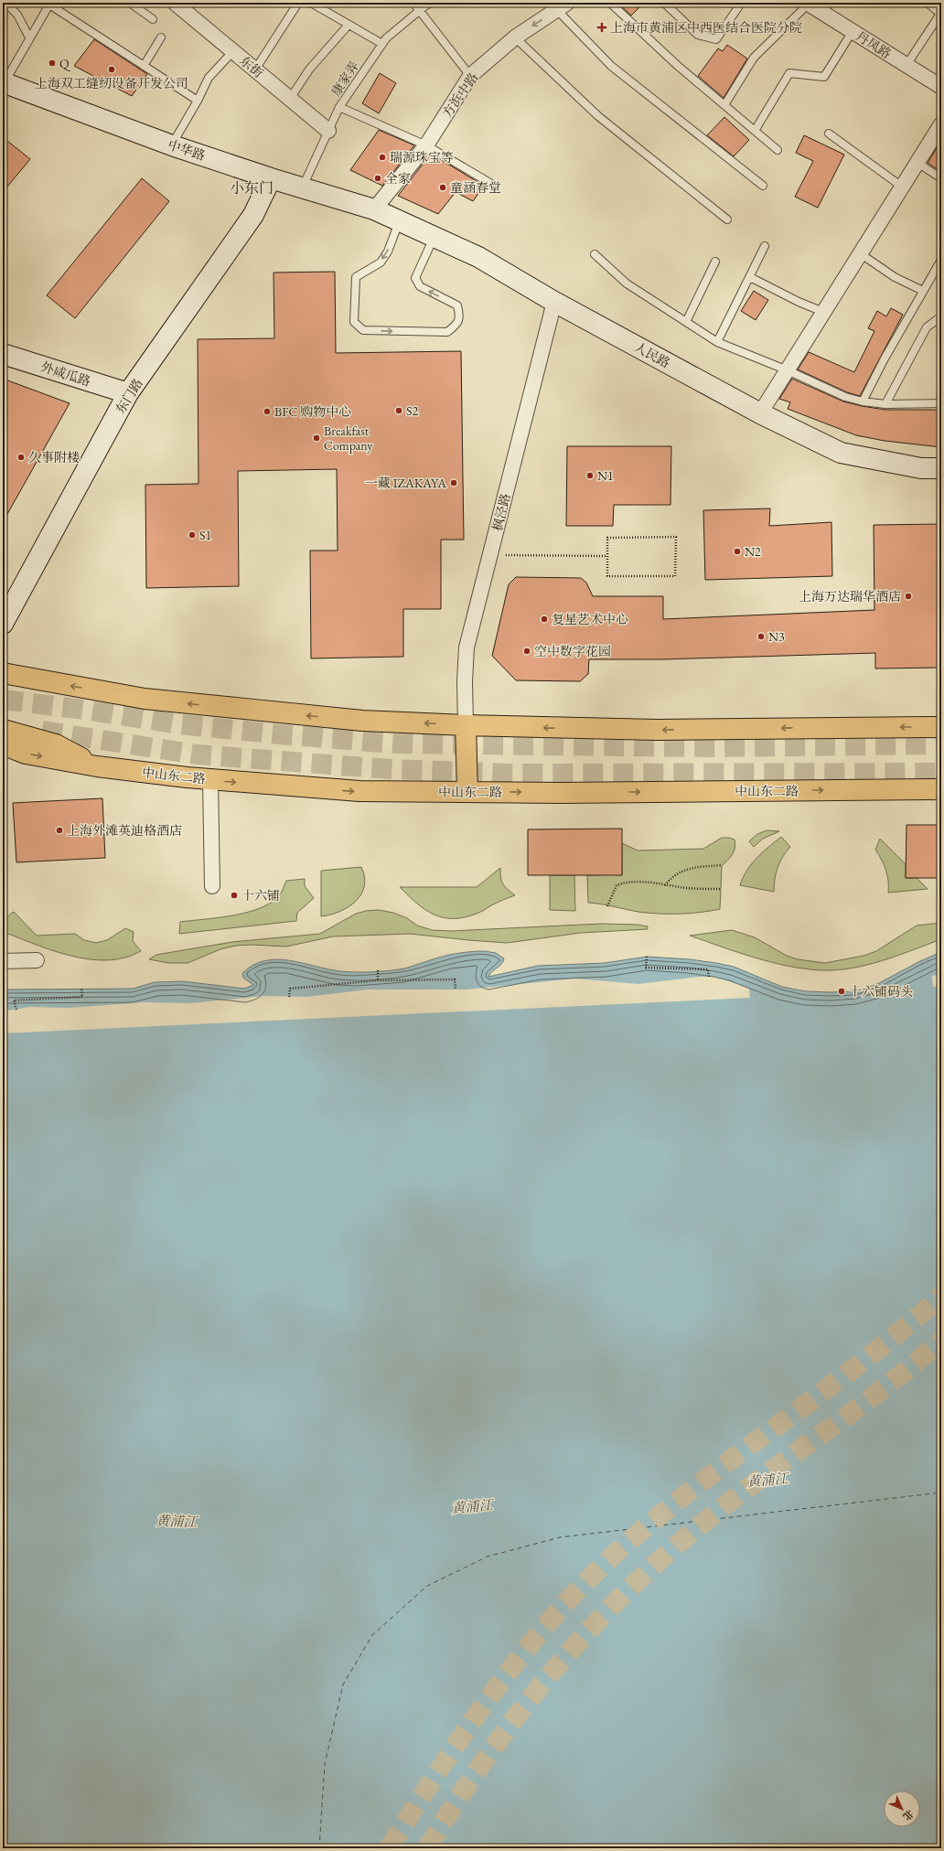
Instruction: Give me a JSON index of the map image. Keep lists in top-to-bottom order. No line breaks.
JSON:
{"streets":{"main road":["中山东二路"],"street":["丹凤路","东街","方浜中路","中华路","人民路","外咸瓜路","东门路","枫泾路"],"lane":["康家弄"]},"crossings":[["东街","康家弄"],["康家弄","中华路"],["方浜中路","中华路"],["方浜中路","人民路"],["中华路","人民路"],["中华路","东门路"],["人民路","枫泾路"],["外咸瓜路","东门路"]],"districts":["小东门"],"water":["黄浦江"],"places":{"health":["上海市黄浦区中西医结合医院分院"],"other":["Q","上海双工缝纫设备开发公司","瑞源珠宝等","全家","童涵春堂","S2","BFC 购物中心","Breakfast Company","久事附楼","N1","一藏 IZAKAYA","S1","N2","上海万达瑞华酒店","复星艺术中心","N3","空中数字花园","上海外滩英迪格酒店","十六铺","十六铺码头"]},"north":"bottom right"}
